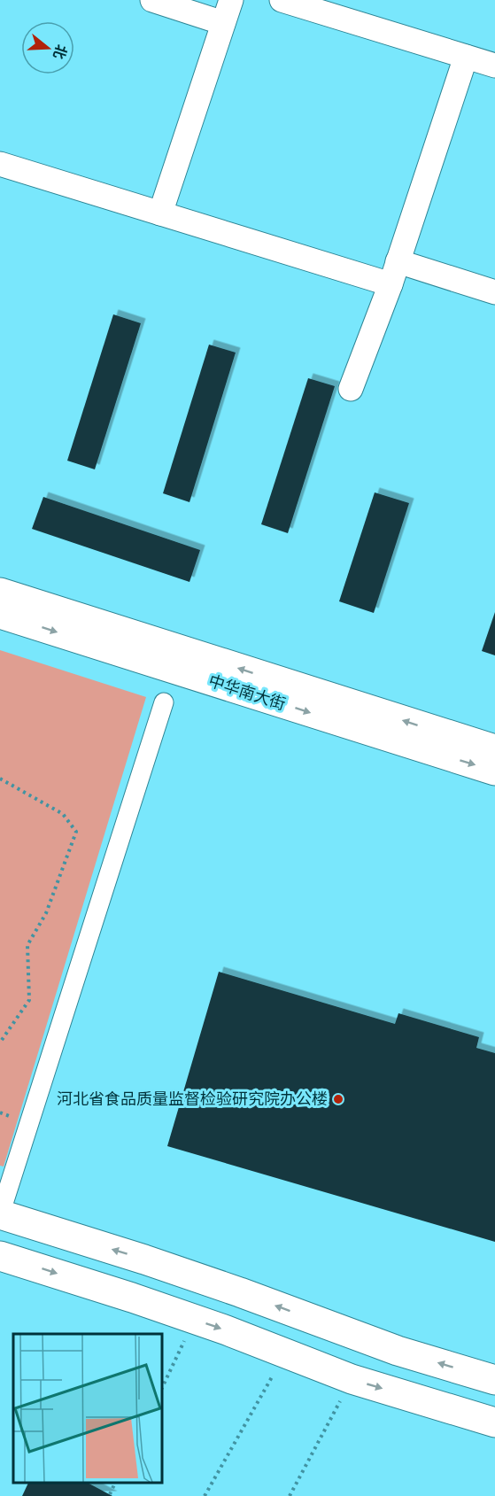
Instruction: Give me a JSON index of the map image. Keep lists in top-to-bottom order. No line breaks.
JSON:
{"streets":{"main road":["中华南大街"]},"places":["河北省食品质量监督检验研究院办公楼"],"north":"right"}
